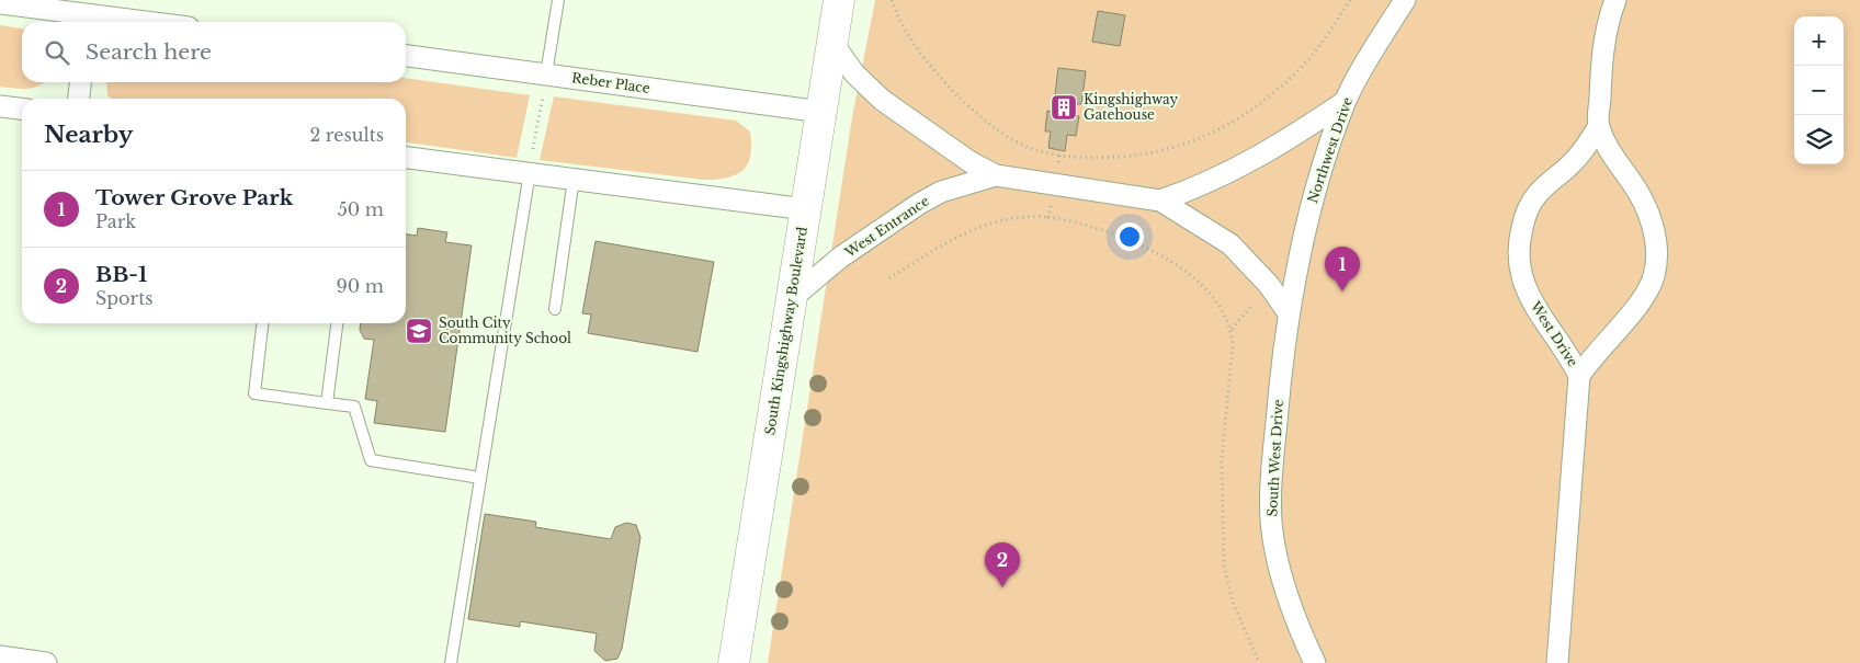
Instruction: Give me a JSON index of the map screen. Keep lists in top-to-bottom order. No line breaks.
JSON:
{"streets":{"main road":["South Kingshighway Boulevard"],"street":["Reber Place","Northwest Drive","West Entrance","West Drive","South West Drive"]},"crossings":[["Reber Place","South Kingshighway Boulevard"],["Northwest Drive","West Entrance"],["Northwest Drive","South West Drive"],["West Entrance","South Kingshighway Boulevard"],["West Entrance","South West Drive"]],"places":{"building":["Kingshighway Gatehouse"],"school or university":["South City Community School"]},"page":{"map_buttons":["+","−"],"search":"Search here","heading":["Nearby","2 results"],"list":[{"mark":"1","name":"Tower Grove Park","note":"Park","value":"50 m"},{"mark":"2","name":"BB-1","note":"Sports","value":"90 m"}],"pins":["1","2"]}}
